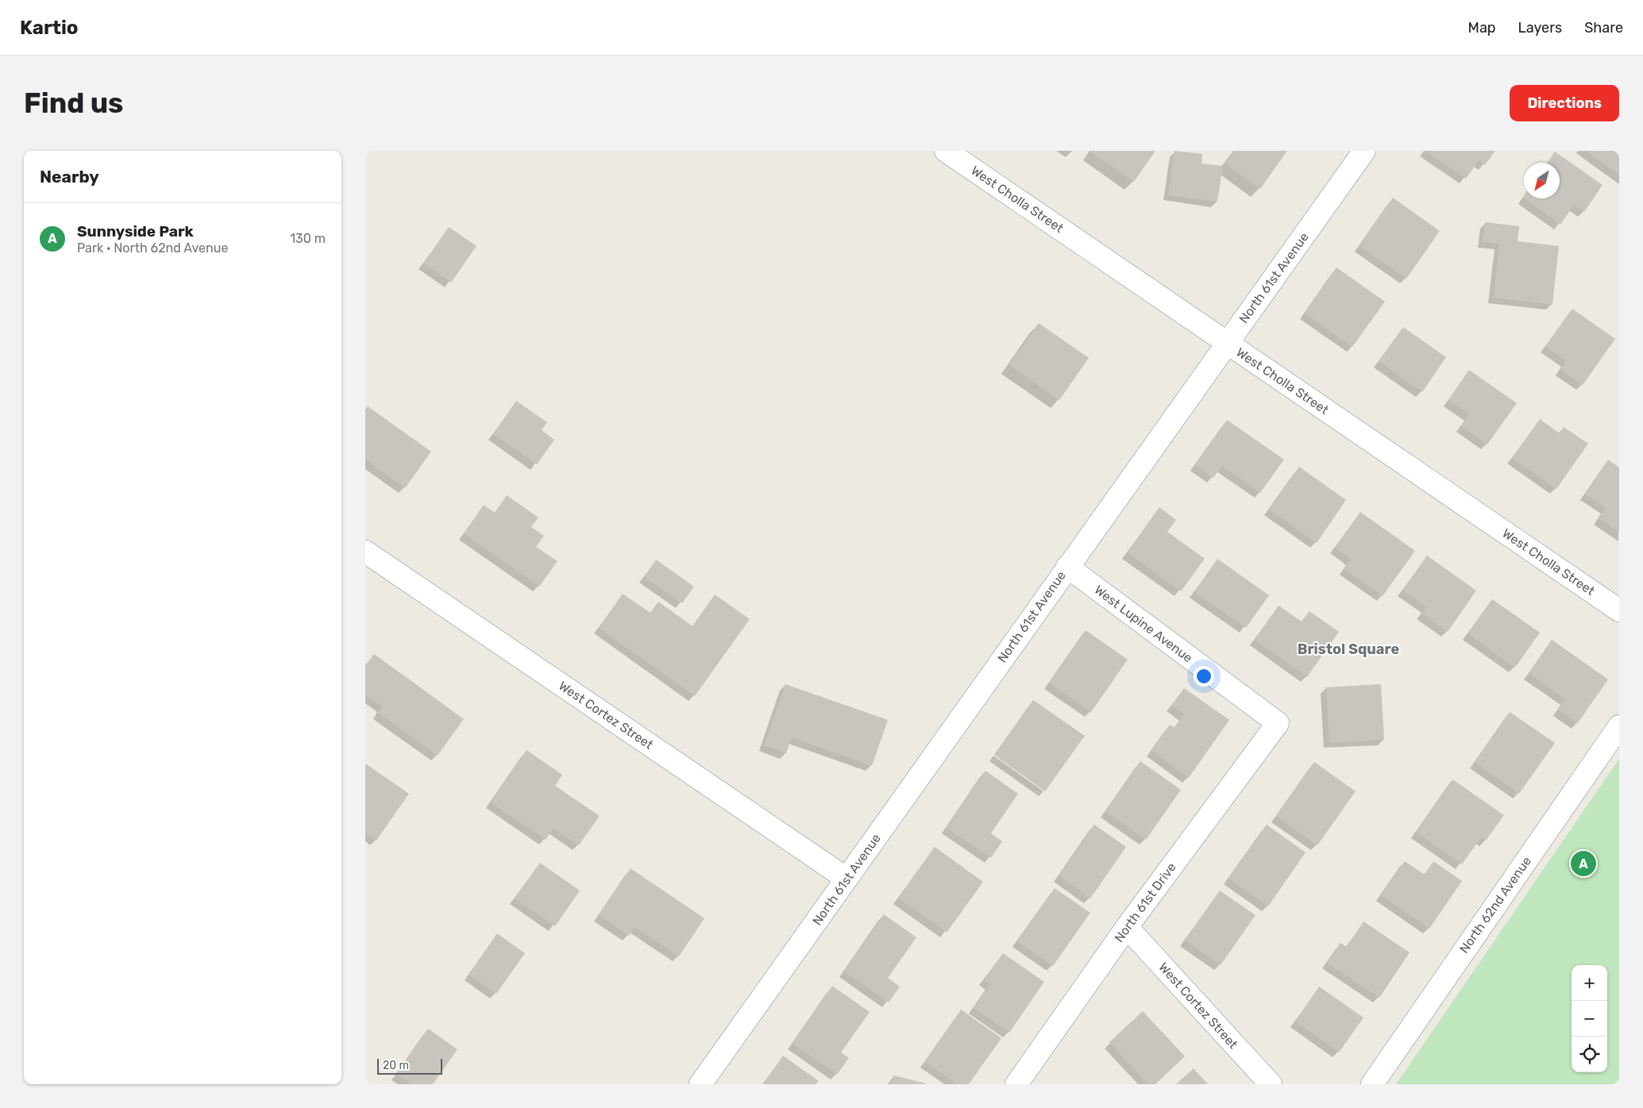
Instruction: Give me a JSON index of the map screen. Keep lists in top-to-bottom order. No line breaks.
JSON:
{"streets":{"street":["West Cholla Street","North 61st Avenue","West Lupine Avenue","West Cortez Street","North 61st Drive","North 62nd Avenue"]},"crossings":[["West Cholla Street","North 61st Avenue"],["North 61st Avenue","West Lupine Avenue"],["North 61st Avenue","West Cortez Street"],["West Lupine Avenue","North 61st Drive"],["West Cortez Street","North 61st Drive"]],"districts":["Bristol Square"],"scale_bar":"20 m","north":"bottom left","page":{"header":"Kartio","nav":["Map","Layers","Share"],"buttons":"Directions","title":"Find us","heading":"Nearby","list":[{"mark":"A","name":"Sunnyside Park","note":"Park · North 62nd Avenue","value":"130 m"}],"pins":"A","map_buttons":["+","−"],"scale":"20 m"}}
